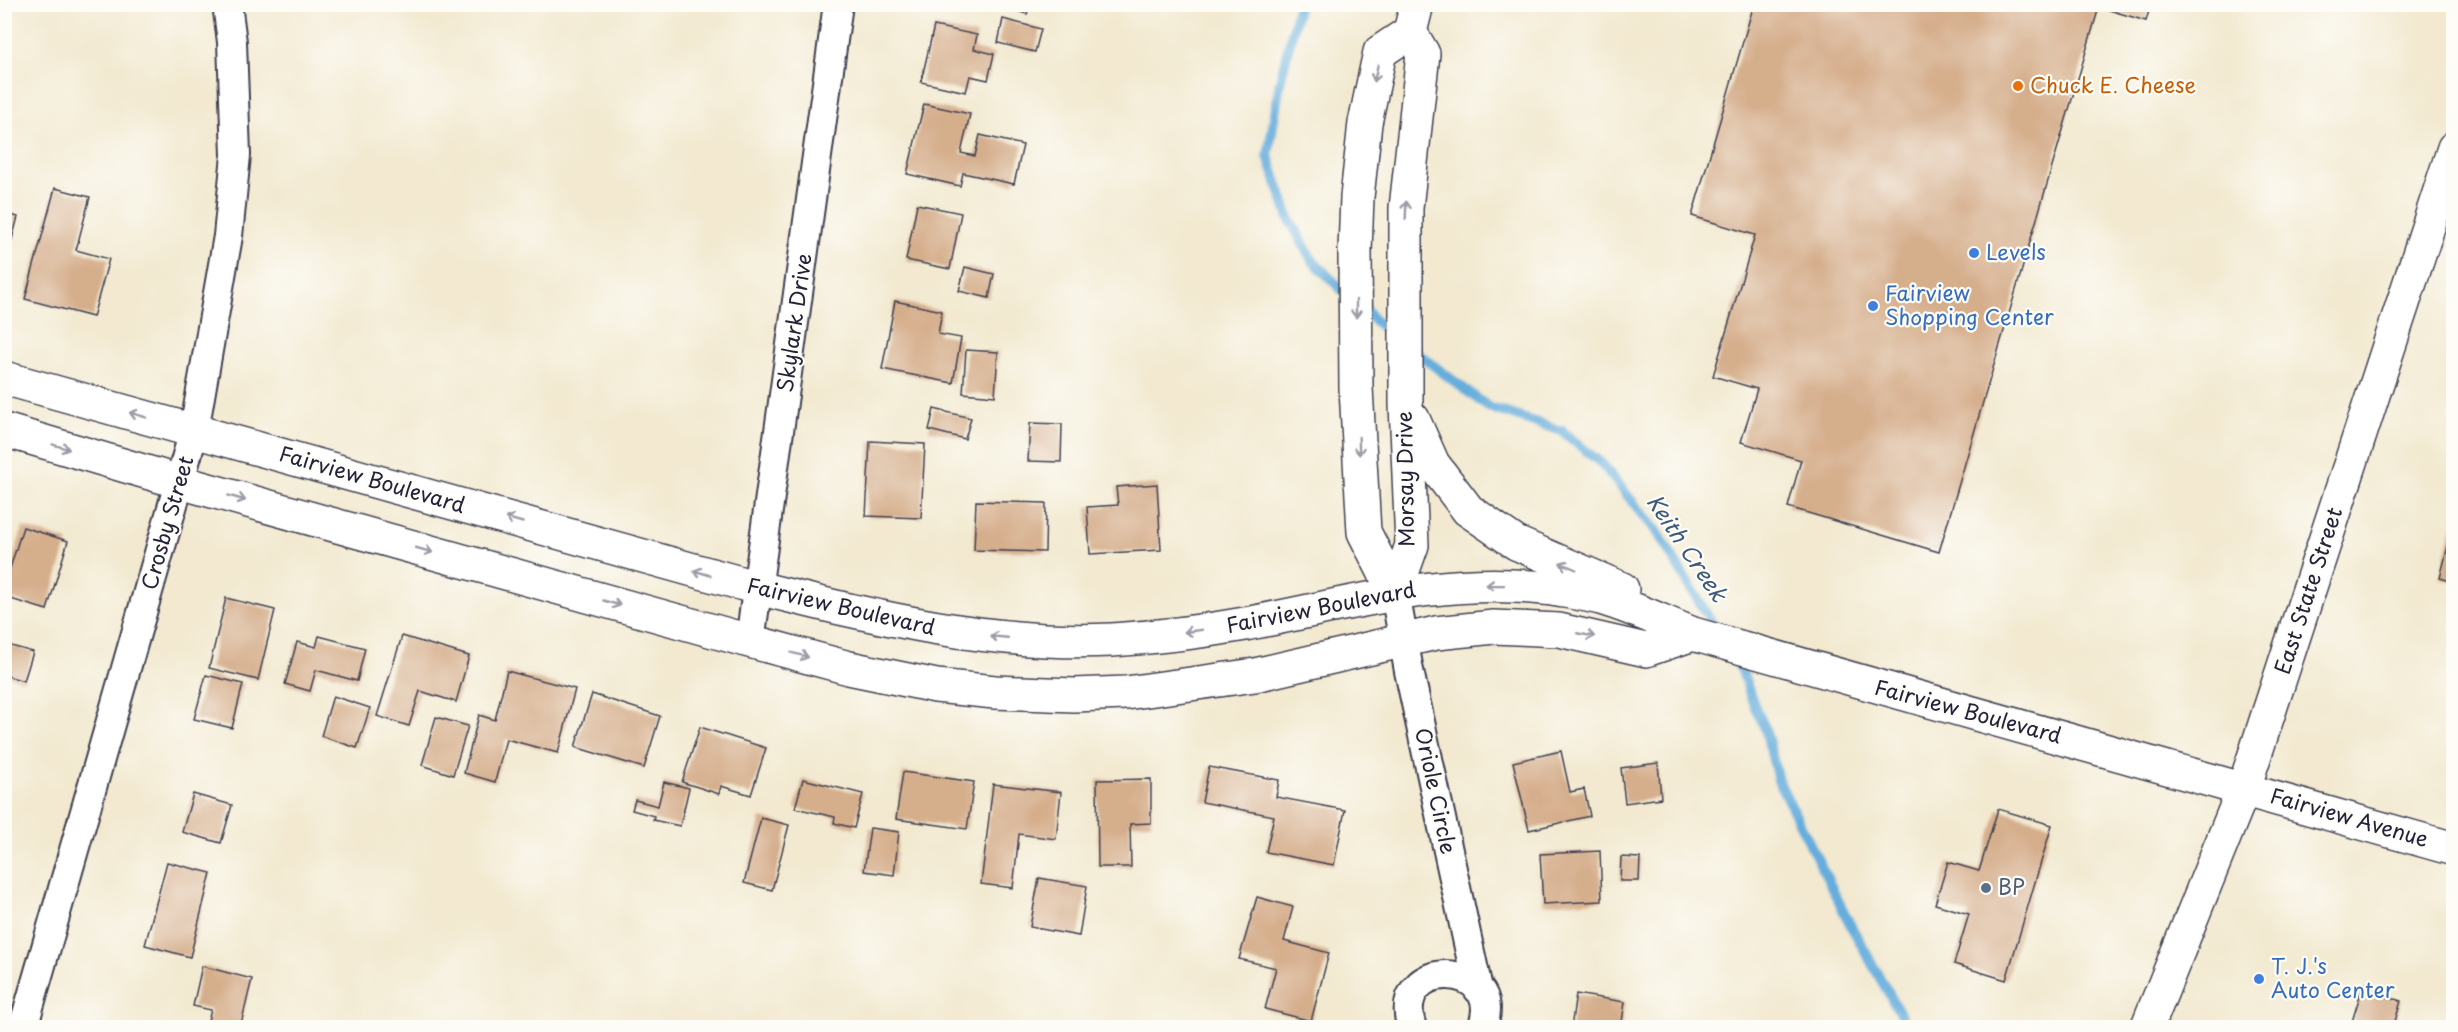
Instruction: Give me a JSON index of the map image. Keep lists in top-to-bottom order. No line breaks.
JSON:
{"streets":{"street":["Skylark Drive","Morsay Drive","Fairview Boulevard","Crosby Street","East State Street","Oriole Circle","Fairview Avenue"]},"crossings":[["Skylark Drive","Fairview Boulevard"],["Morsay Drive","Fairview Boulevard"],["Morsay Drive","Oriole Circle"],["Fairview Boulevard","Crosby Street"],["Fairview Boulevard","East State Street"],["Fairview Boulevard","Oriole Circle"],["Fairview Boulevard","Fairview Avenue"],["East State Street","Fairview Avenue"]],"water":["Keith Creek"],"places":["Chuck E. Cheese","Levels","Fairview Shopping Center","BP","T. J.'s Auto Center"]}
